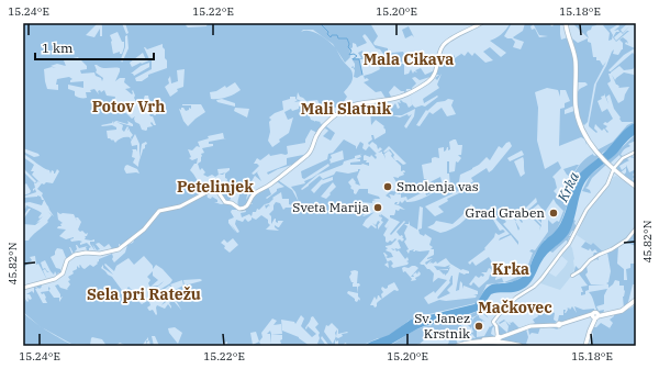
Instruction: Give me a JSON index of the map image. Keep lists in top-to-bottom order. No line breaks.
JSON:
{"districts":["Mala Cikava","Potov Vrh","Mali Slatnik","Petelinjek","Krka","Sela pri Ratežu","Mačkovec"],"water":["Krka"],"places":["Smolenja vas","Sveta Marija","Grad Graben","Sv. Janez Krstnik"],"scale_bar":"1 km","coordinates":["15.24°E","15.22°E","15.20°E","15.18°E","45.82°N"]}
